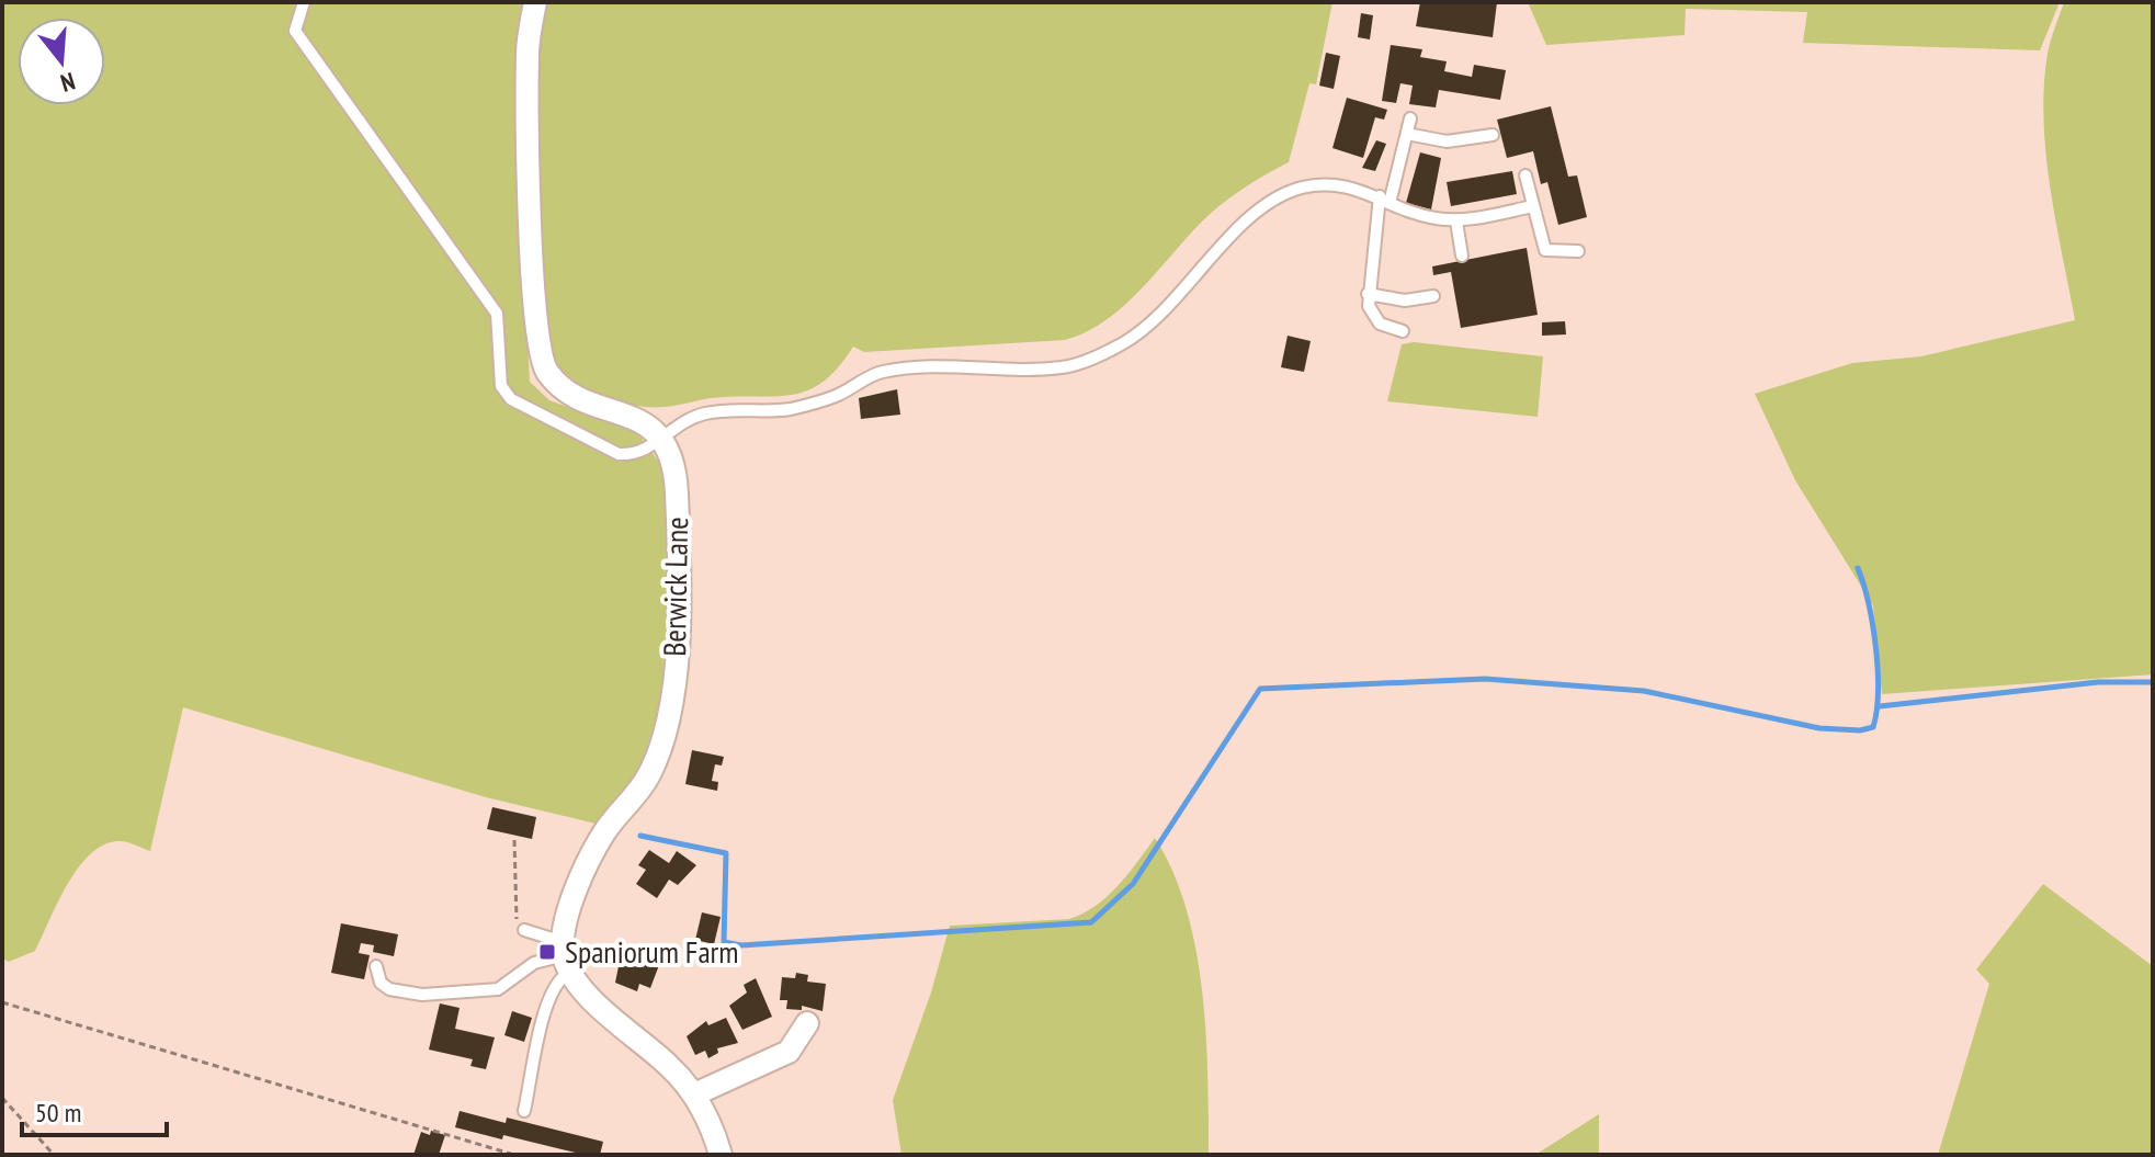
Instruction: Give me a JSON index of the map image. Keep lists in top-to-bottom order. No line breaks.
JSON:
{"streets":{"street":["Berwick Lane"]},"places":{"transit":["Spaniorum Farm"]},"scale_bar":"50 m","north":"bottom"}
